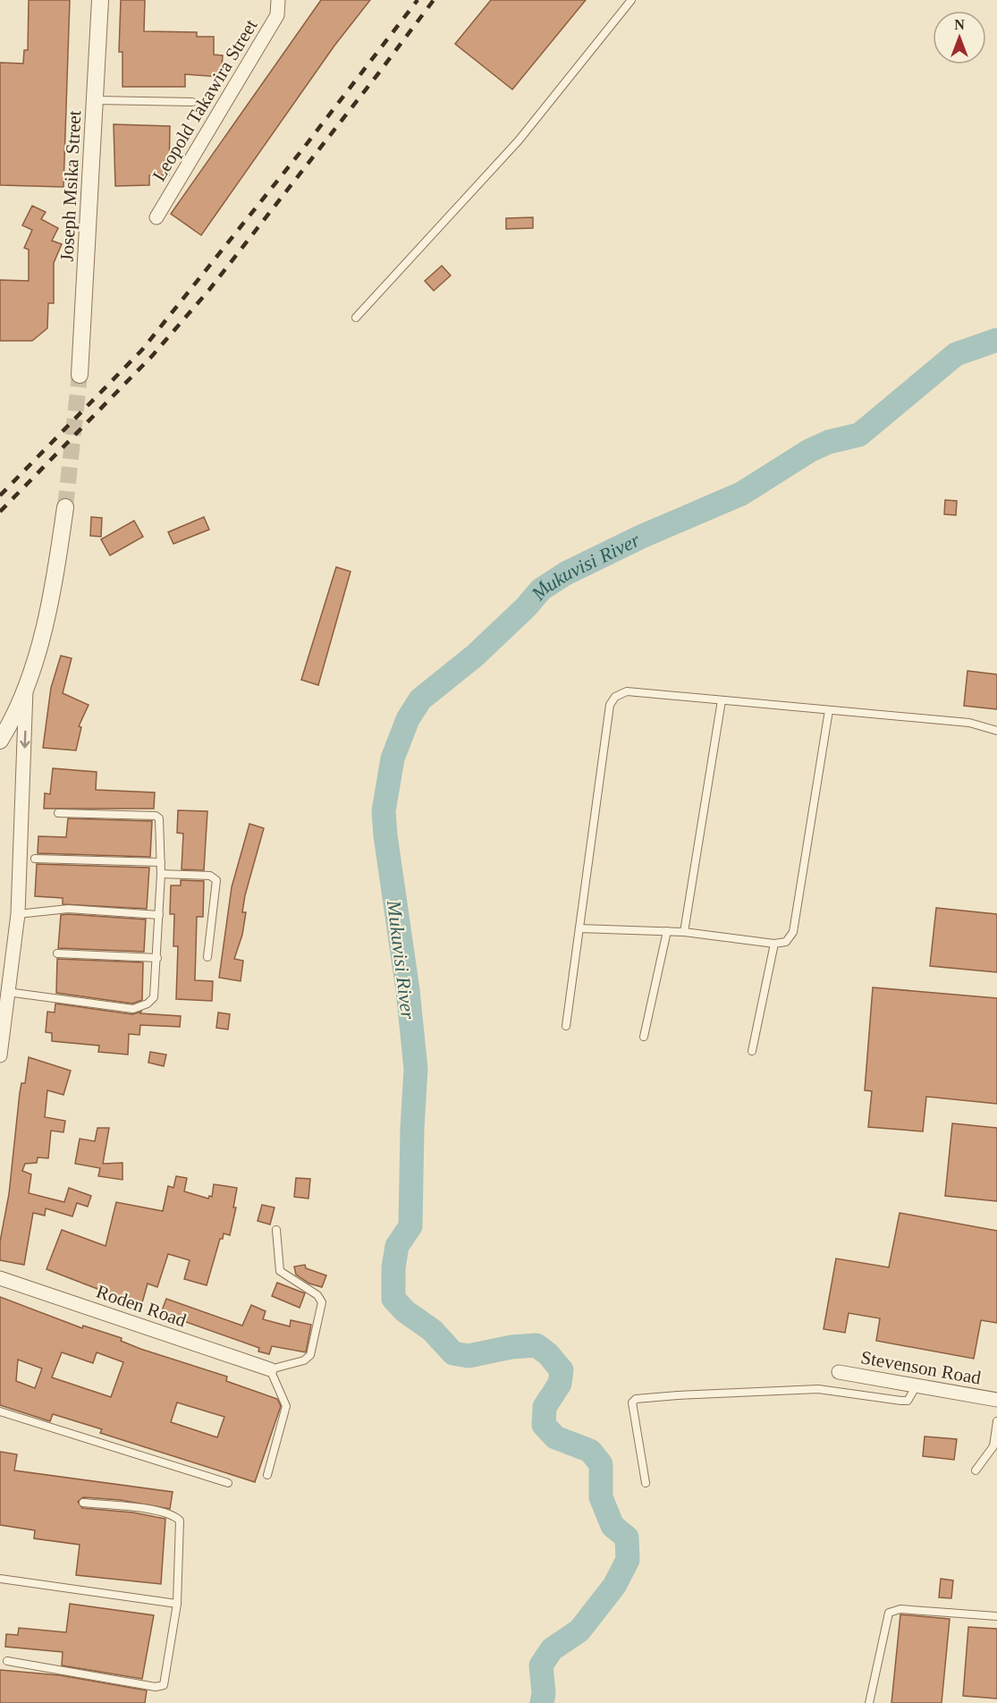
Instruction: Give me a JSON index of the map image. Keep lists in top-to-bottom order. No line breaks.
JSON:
{"streets":{"street":["Leopold Takawira Street","Joseph Msika Street","Roden Road","Stevenson Road"]},"water":["Mukuvisi River"],"north":"top"}
